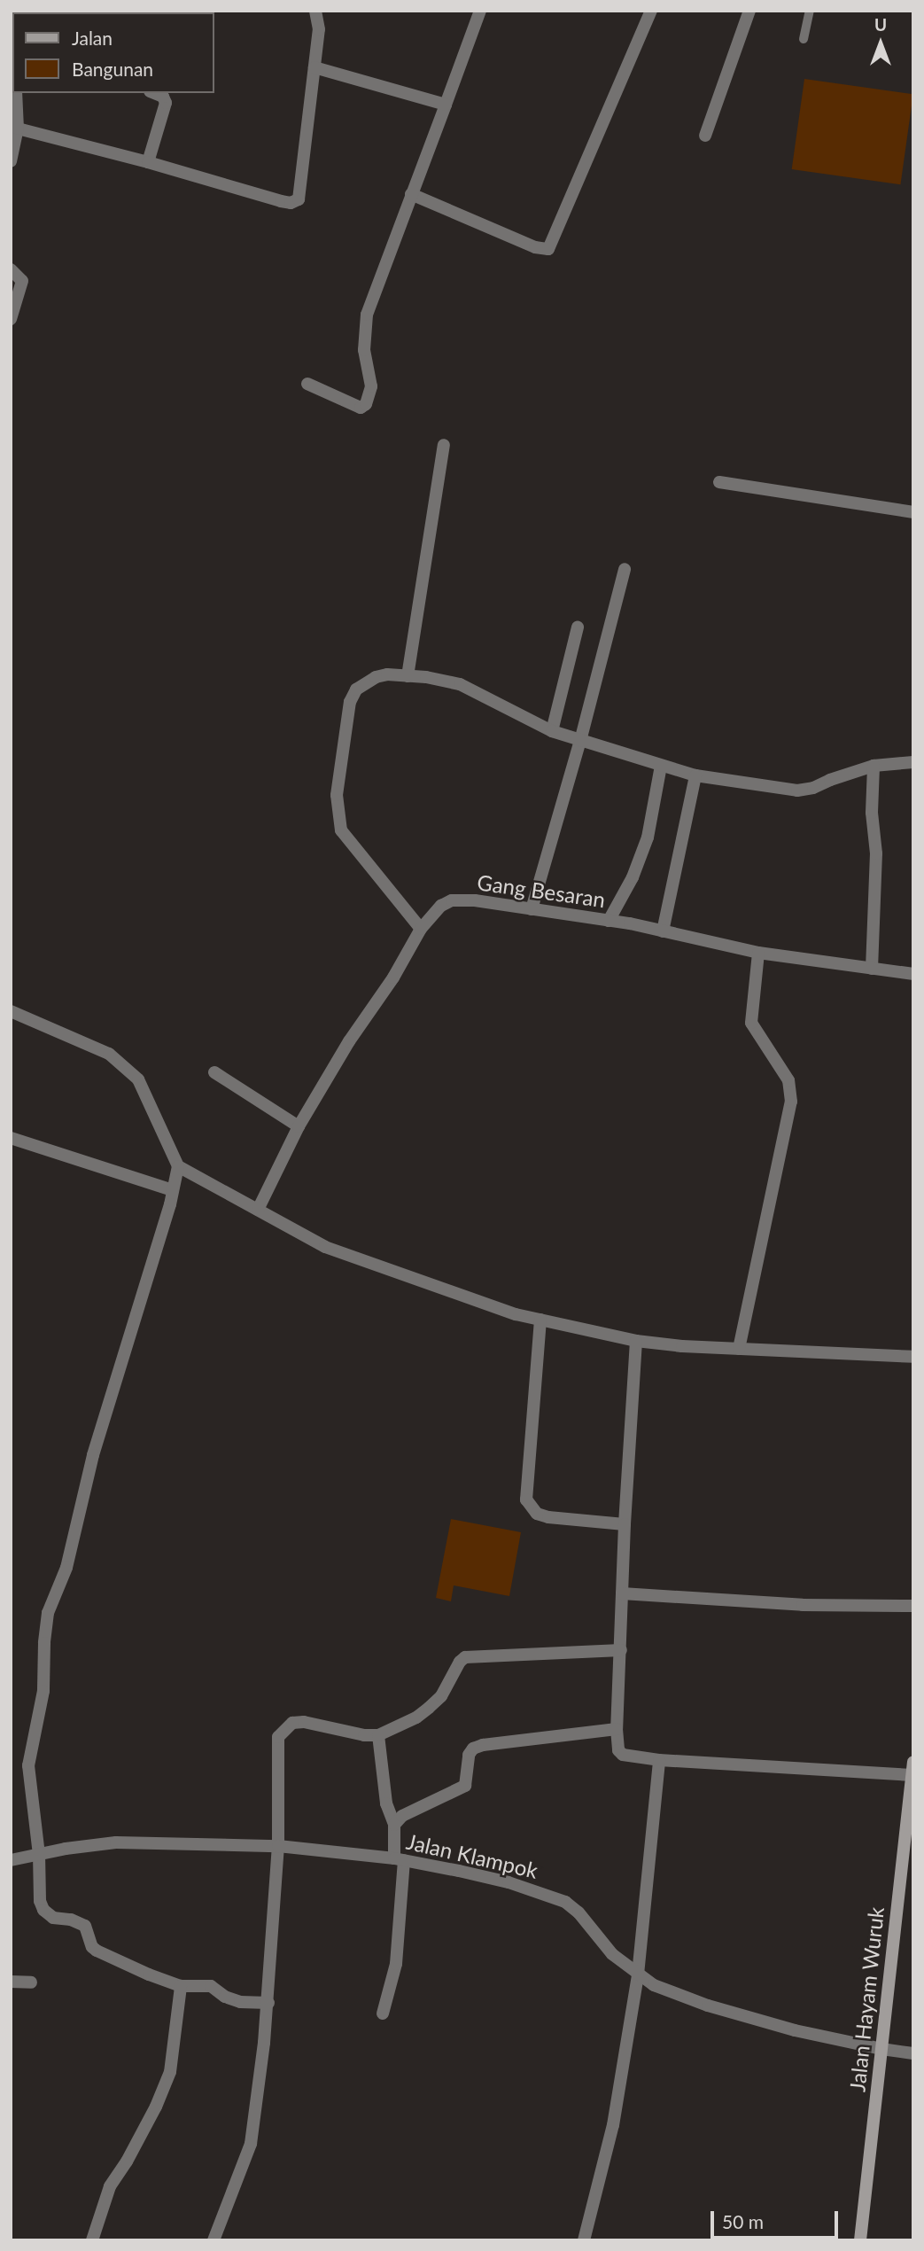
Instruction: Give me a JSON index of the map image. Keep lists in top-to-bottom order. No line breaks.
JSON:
{"streets":{"main road":["Jalan Hayam Wuruk"],"street":["Gang Besaran","Jalan Klampok"]},"crossings":[["Jalan Klampok","Jalan Hayam Wuruk"]],"legend":["Jalan","Bangunan"],"scale_bar":"50 m","north":"top"}
